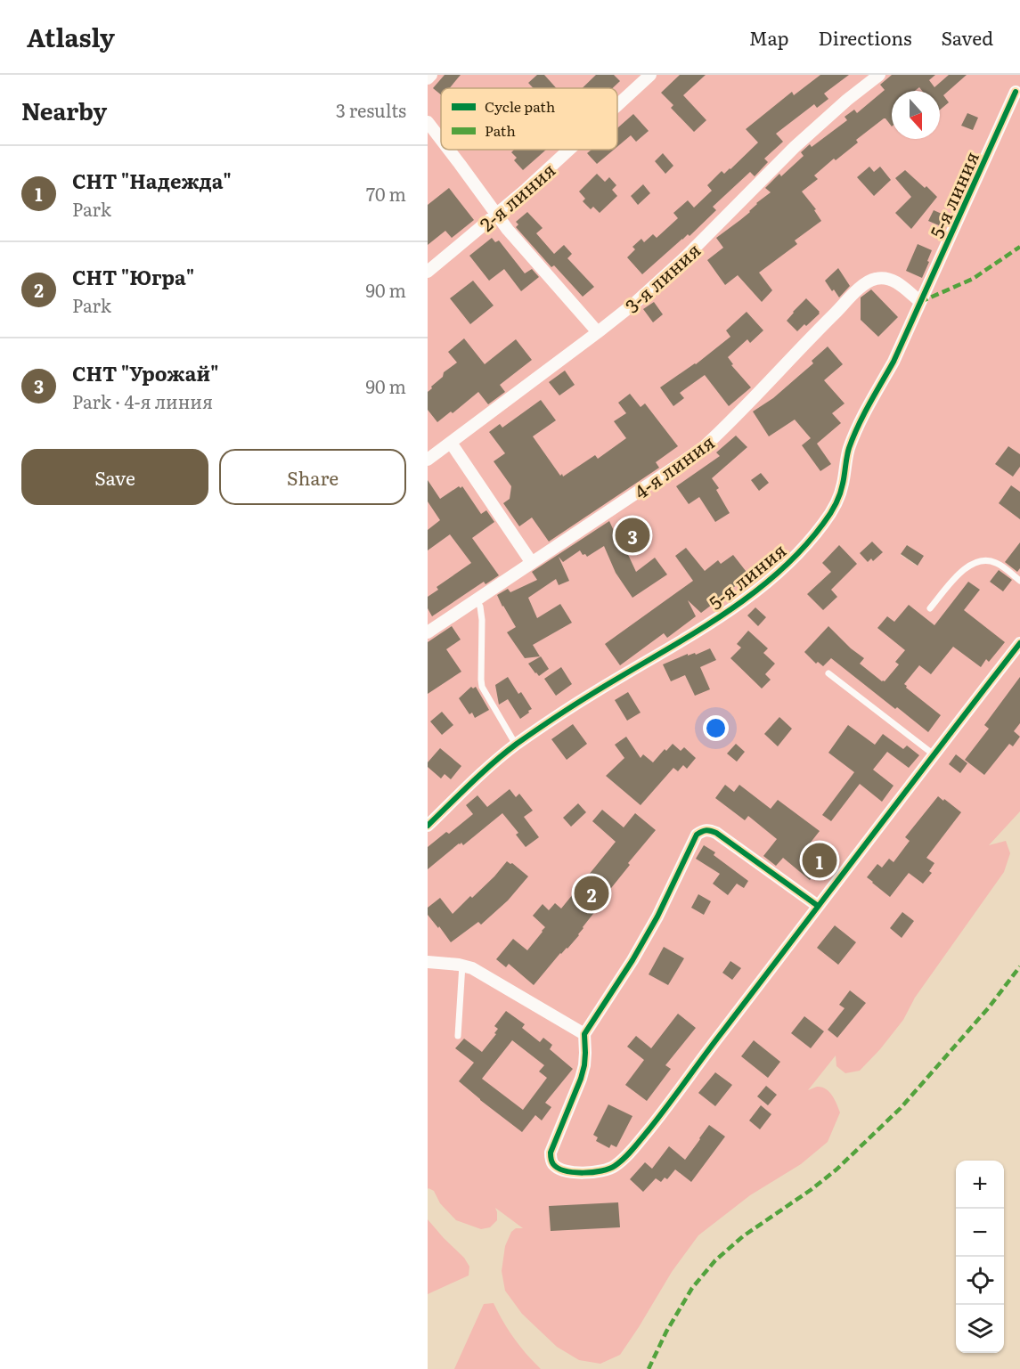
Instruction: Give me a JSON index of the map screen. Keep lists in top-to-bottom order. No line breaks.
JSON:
{"streets":{"street":["5-я линия","2-я линия","3-я линия","4-я линия"]},"crossings":[["5-я линия","4-я линия"]],"legend":["Cycle path","Path"],"north":"bottom","page":{"header":"Atlasly","nav":["Map","Directions","Saved"],"heading":["Nearby","3 results"],"list":[{"mark":"1","name":"СНТ \"Надежда\"","note":"Park","value":"70 m"},{"mark":"2","name":"СНТ \"Югра\"","note":"Park","value":"90 m"},{"mark":"3","name":"СНТ \"Урожай\"","note":"Park · 4-я линия","value":"90 m"}],"buttons":["Save","Share"],"pins":["3","1","2"],"map_buttons":["+","−"]}}
